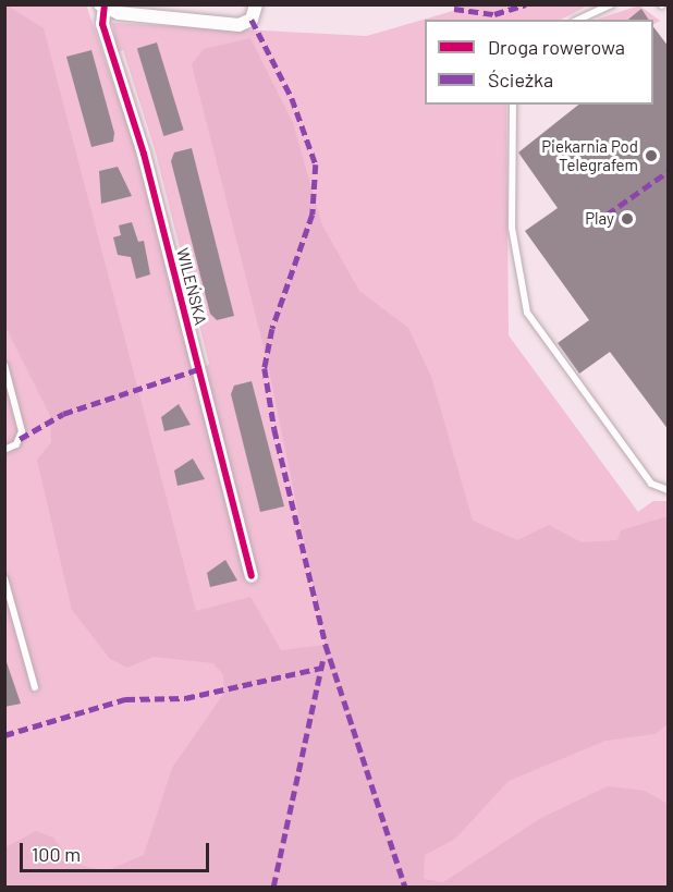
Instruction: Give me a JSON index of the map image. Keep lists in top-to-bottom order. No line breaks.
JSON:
{"streets":{"street":["WILEŃSKA"]},"places":["Piekarnia Pod Telegrafem","Play"],"legend":["Droga rowerowa","Ścieżka"],"scale_bar":"100 m"}
